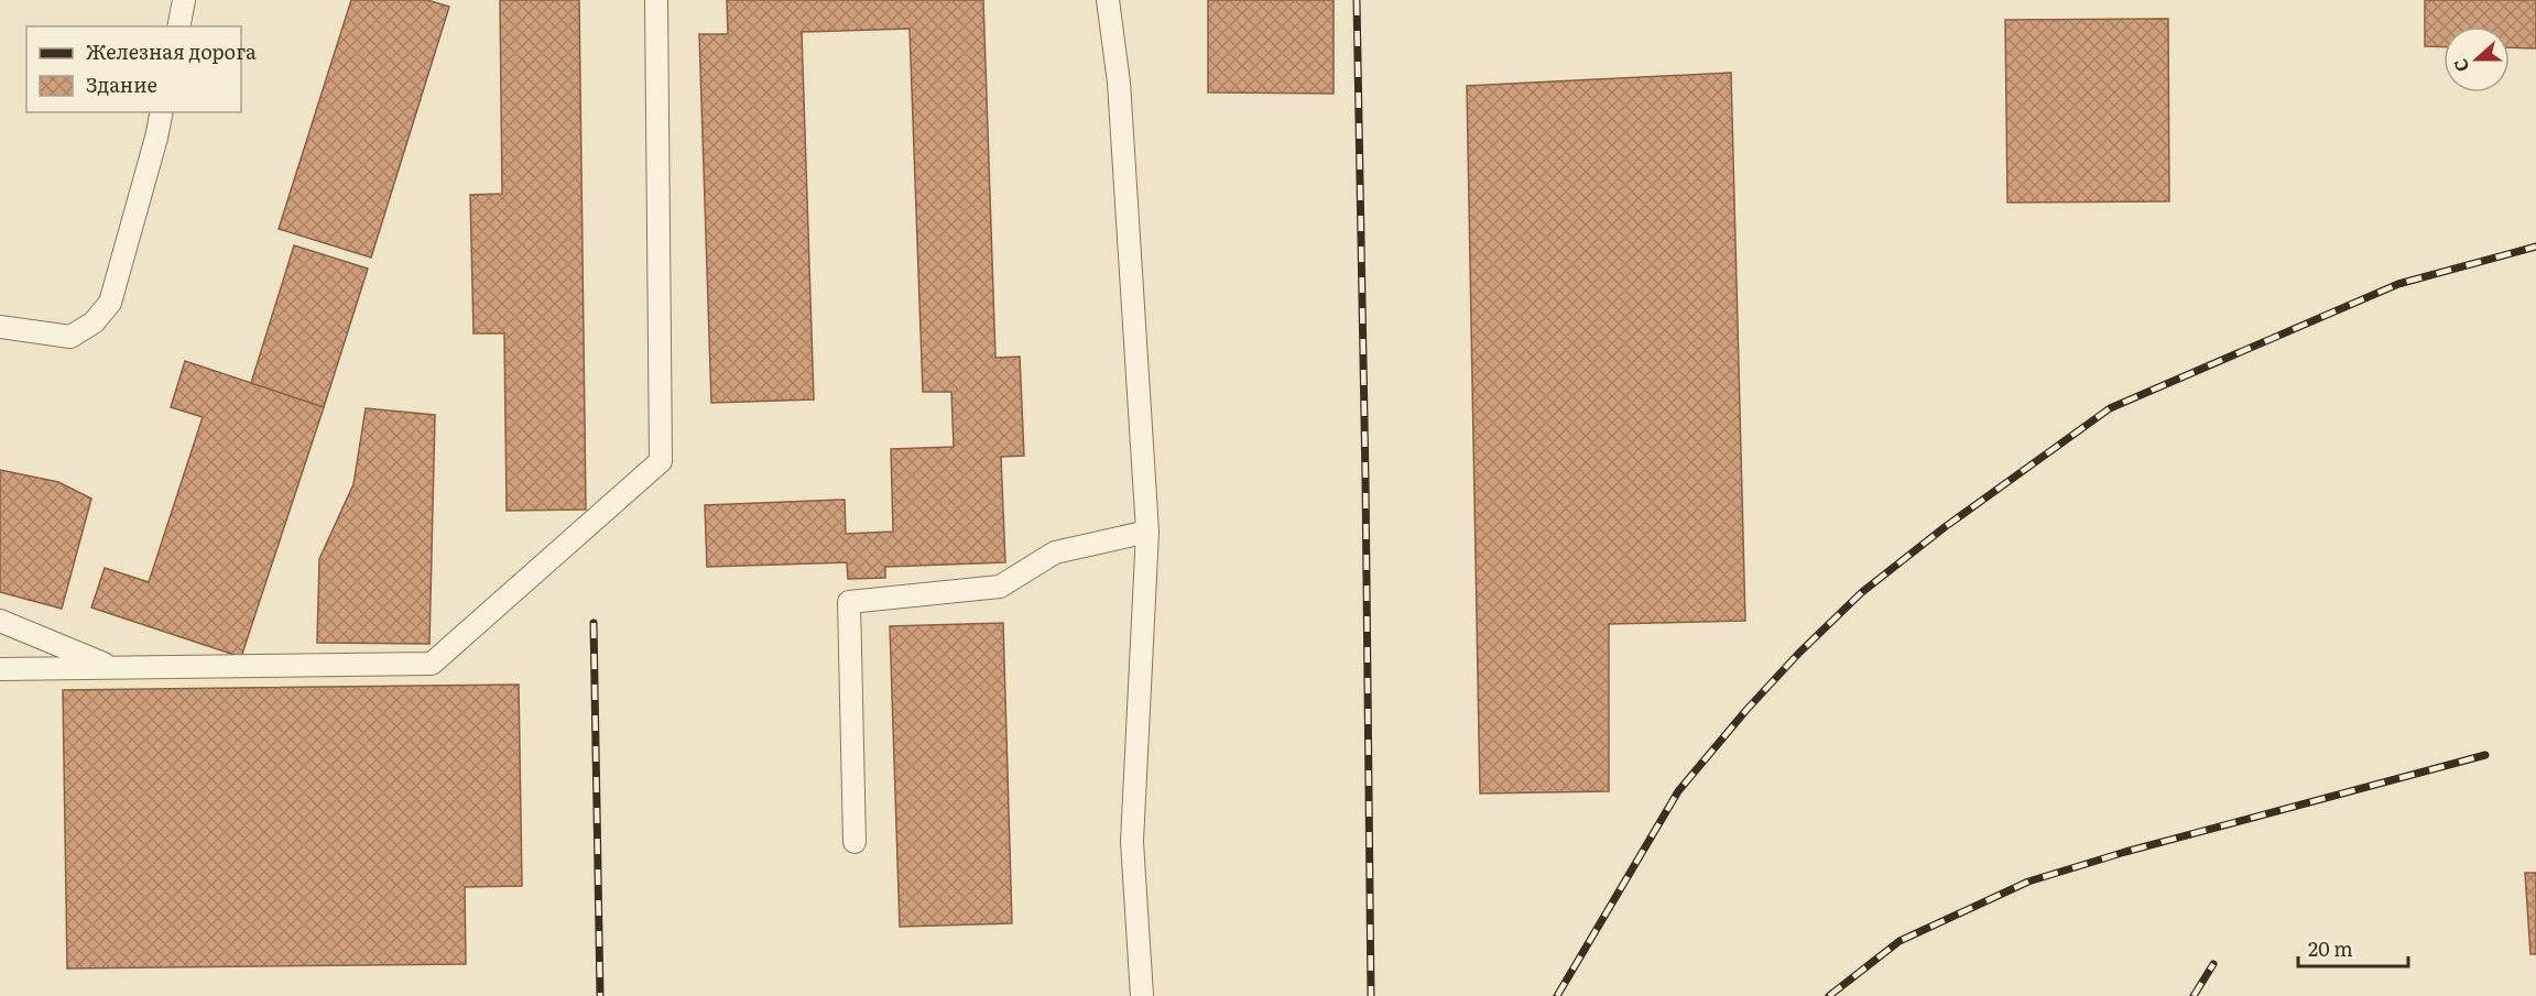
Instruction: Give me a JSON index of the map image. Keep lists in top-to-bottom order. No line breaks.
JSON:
{"legend":["Железная дорога","Здание"],"scale_bar":"20 m","north":"left"}
